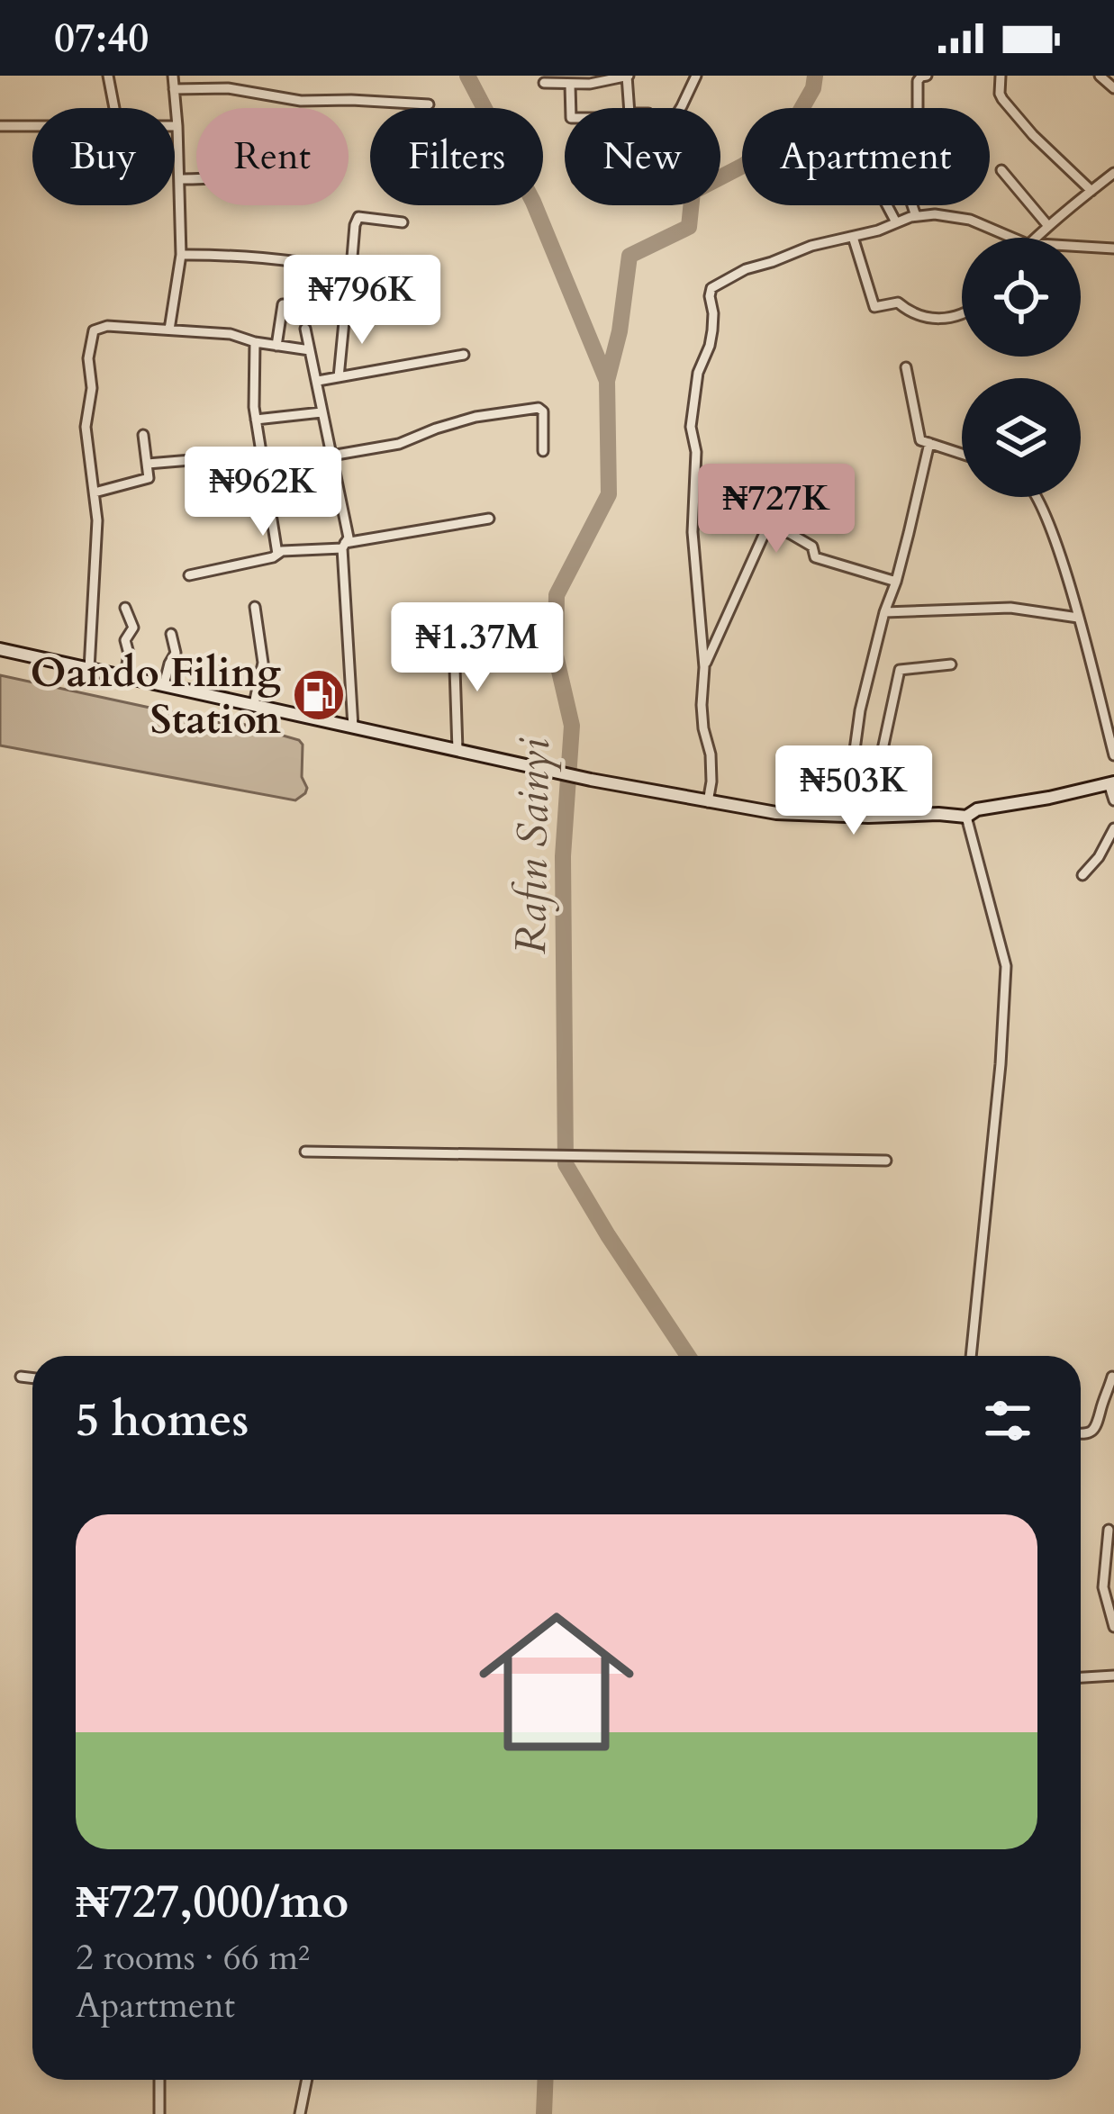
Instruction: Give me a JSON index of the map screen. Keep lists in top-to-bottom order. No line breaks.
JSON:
{"water":["Rafin Sainyi"],"places":{"fuel station":["Oando Filing Station"]},"page":{"status":"07:40","chip":["Buy","Rent","Filters","New","Apartment"],"price":["₦796K","₦962K","₦727K","₦1.37M","₦503K"],"heading":"5 homes","list":[{"name":"₦727,000/mo","note":"2 rooms · 66 m² · Apartment"}]}}
